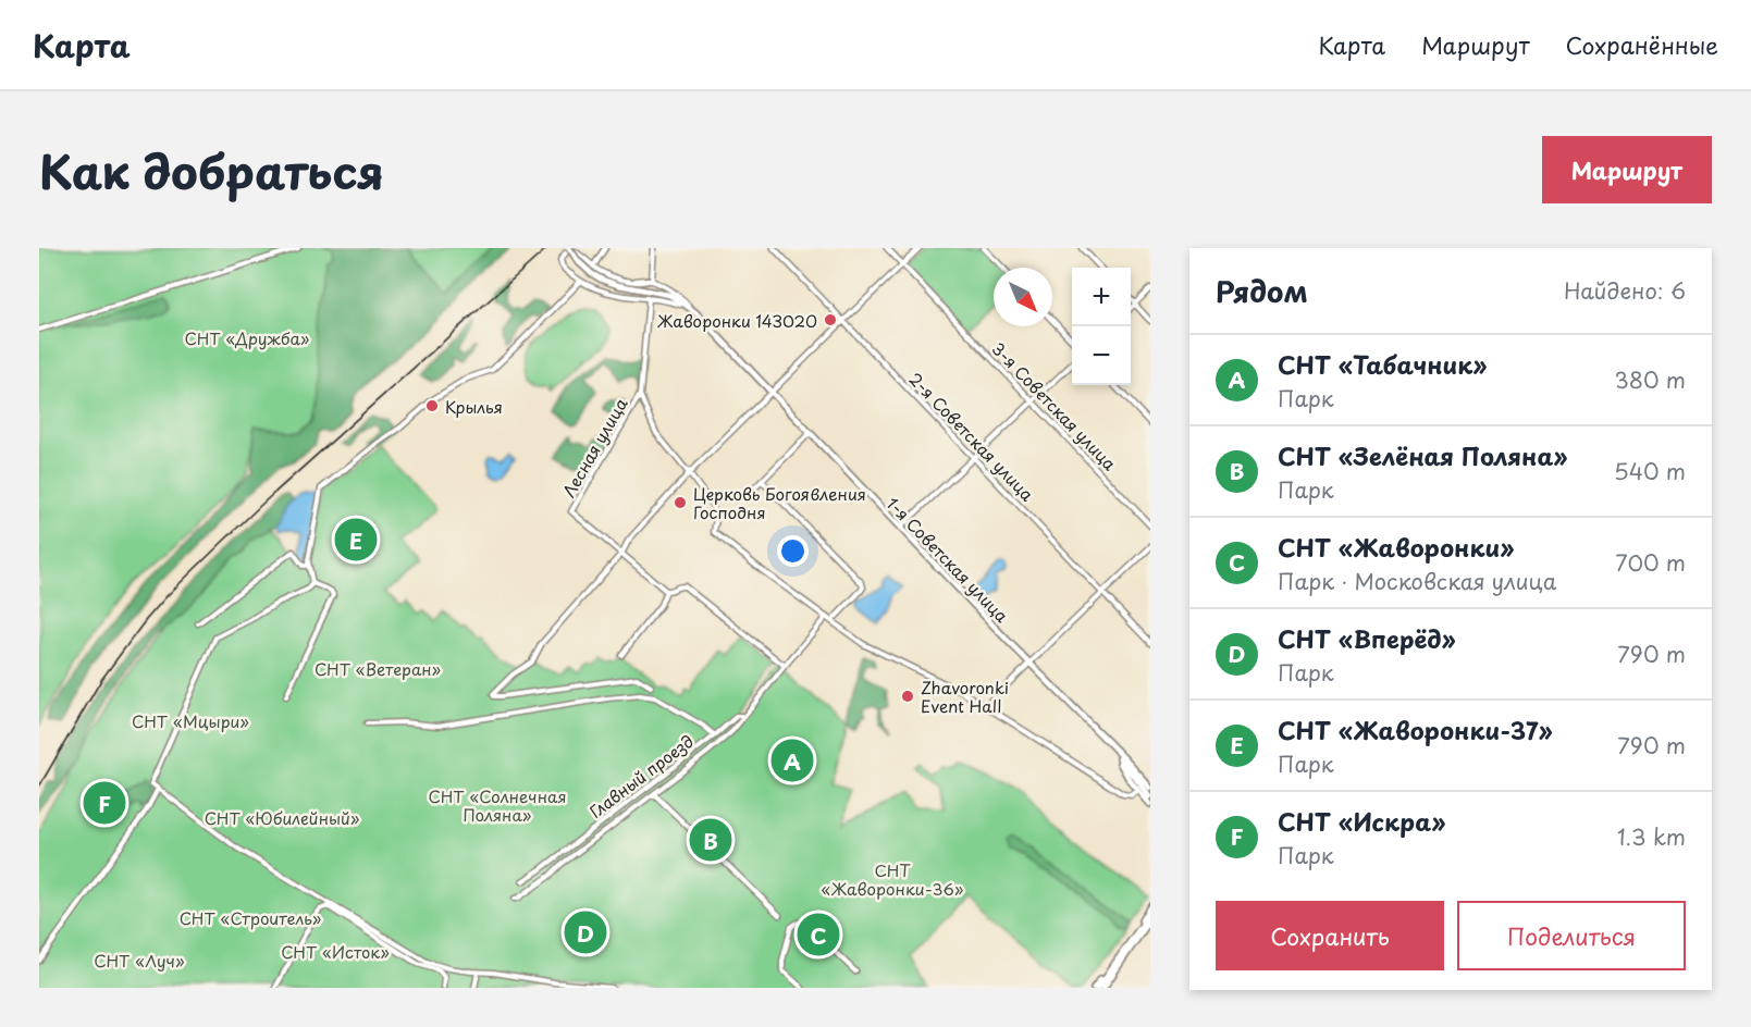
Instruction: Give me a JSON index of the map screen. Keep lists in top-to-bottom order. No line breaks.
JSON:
{"streets":{"main road":["1-я Советская улица"],"street":["3-я Советская улица","2-я Советская улица","Лесная улица","Главный проезд"]},"parks":["СНТ «Дружба»","СНТ «Ветеран»","СНТ «Мцыри»","СНТ «Солнечная Поляна»","СНТ «Юбилейный»","СНТ «Жаворонки-36»","СНТ «Строитель»","СНТ «Исток»","СНТ «Луч»"],"places":["Жаворонки 143020","Крылья","Церковь Богоявления Господня","Zhavoronki Event Hall"],"north":"bottom right","page":{"header":"Карта","nav":["Карта","Маршрут","Сохранённые"],"title":"Как добраться","buttons":["Маршрут",["Сохранить","Поделиться"]],"heading":["Рядом","Найдено: 6"],"map_buttons":["+","−"],"list":[{"mark":"A","name":"СНТ «Табачник»","note":"Парк","value":"380 m"},{"mark":"B","name":"СНТ «Зелёная Поляна»","note":"Парк","value":"540 m"},{"mark":"C","name":"СНТ «Жаворонки»","note":"Парк · Московская улица","value":"700 m"},{"mark":"D","name":"СНТ «Вперёд»","note":"Парк","value":"790 m"},{"mark":"E","name":"СНТ «Жаворонки-37»","note":"Парк","value":"790 m"},{"mark":"F","name":"СНТ «Искра»","note":"Парк","value":"1.3 km"}],"pins":["E","A","F","B","D","C"]}}
